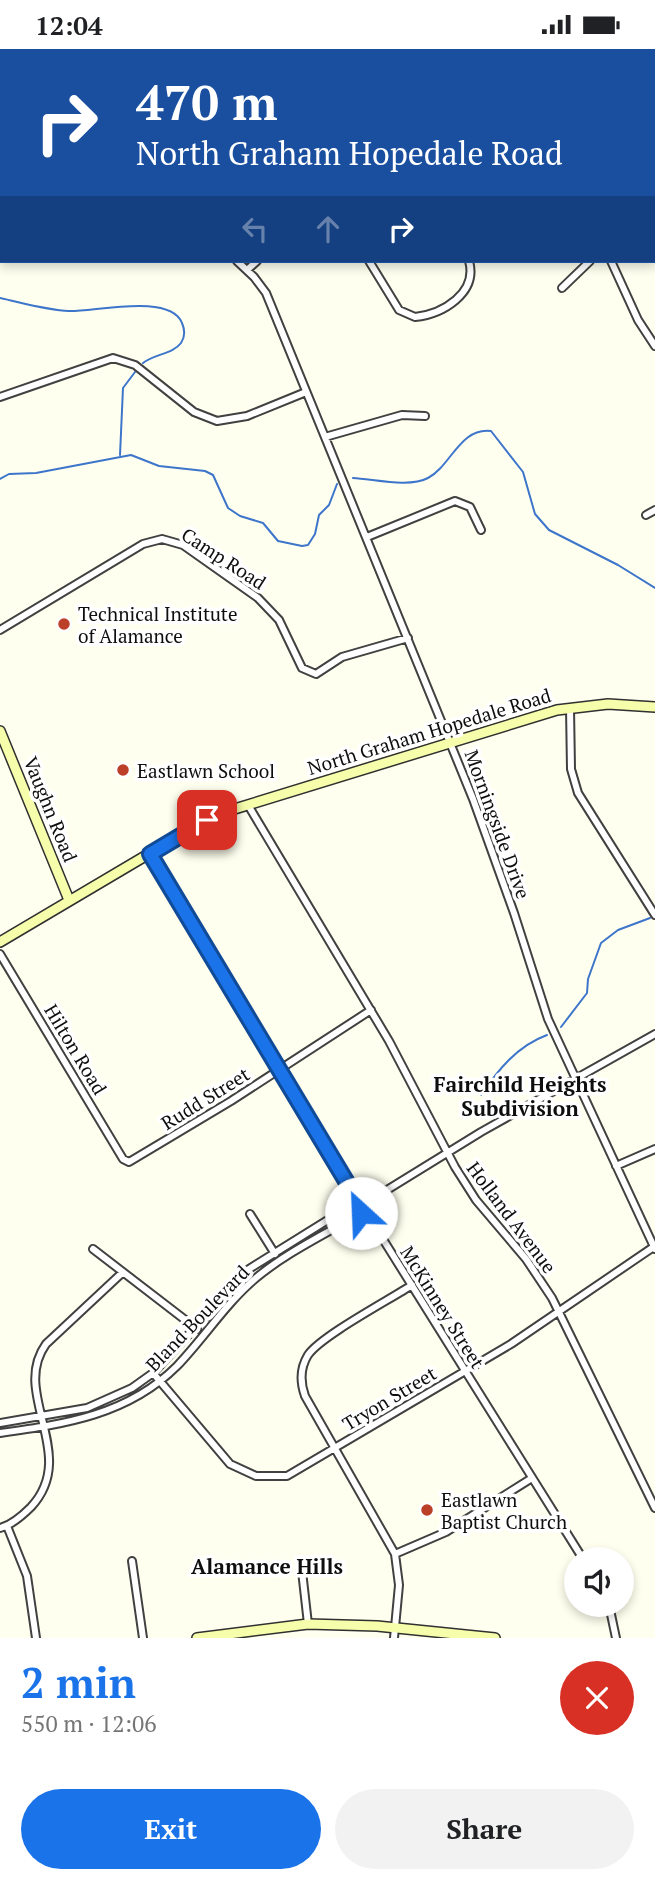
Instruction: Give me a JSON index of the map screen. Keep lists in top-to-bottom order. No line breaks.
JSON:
{"streets":{"street":["Camp Road","North Graham Hopedale Road","Vaughn Road","Morningside Drive","Hilton Road","Rudd Street","Holland Avenue","McKinney Street","Bland Boulevard","Tryon Street"]},"crossings":[["Camp Road","Morningside Drive"],["North Graham Hopedale Road","Vaughn Road"],["North Graham Hopedale Road","Morningside Drive"],["North Graham Hopedale Road","Holland Avenue"],["North Graham Hopedale Road","McKinney Street"],["Morningside Drive","Bland Boulevard"],["Morningside Drive","Tryon Street"],["Hilton Road","Rudd Street"],["Rudd Street","Holland Avenue"],["Rudd Street","McKinney Street"],["Holland Avenue","Bland Boulevard"],["Holland Avenue","Tryon Street"],["McKinney Street","Bland Boulevard"],["McKinney Street","Tryon Street"],["Bland Boulevard","Tryon Street"]],"districts":["Fairchild Heights Subdivision","Alamance Hills"],"places":["Technical Institute of Alamance","Eastlawn School","Eastlawn Baptist Church"],"page":{"status":"12:04","turn":["470 m","North Graham Hopedale Road"],"heading":["2 min","550 m · 12:06"],"buttons":["Exit","Share"]}}
